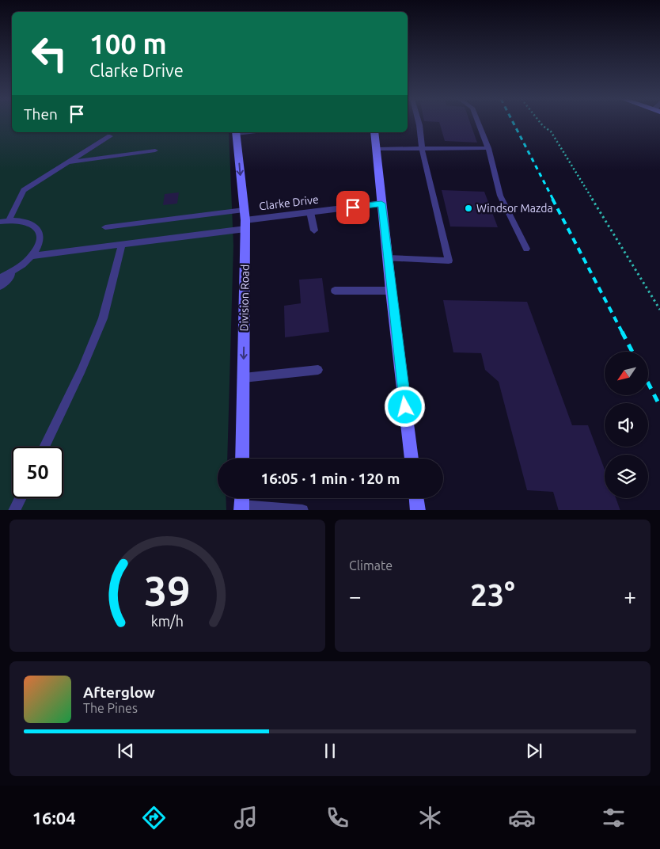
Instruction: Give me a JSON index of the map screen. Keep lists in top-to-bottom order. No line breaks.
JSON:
{"streets":{"main road":["Division Road"],"street":["Clarke Drive"]},"crossings":[["Clarke Drive","Division Road"]],"one_way":["Division Road"],"places":["Windsor Mazda"],"north":"bottom left","page":{"turn":["100 m","Clarke Drive"],"then":"Then","limit":"50","trip":"16:05 · 1 min · 120 m","tile":"Climate","heat":["−","23°","+"],"song":["Afterglow","The Pines"],"tabs":"16:04","gauge":["39","km/h"]}}
